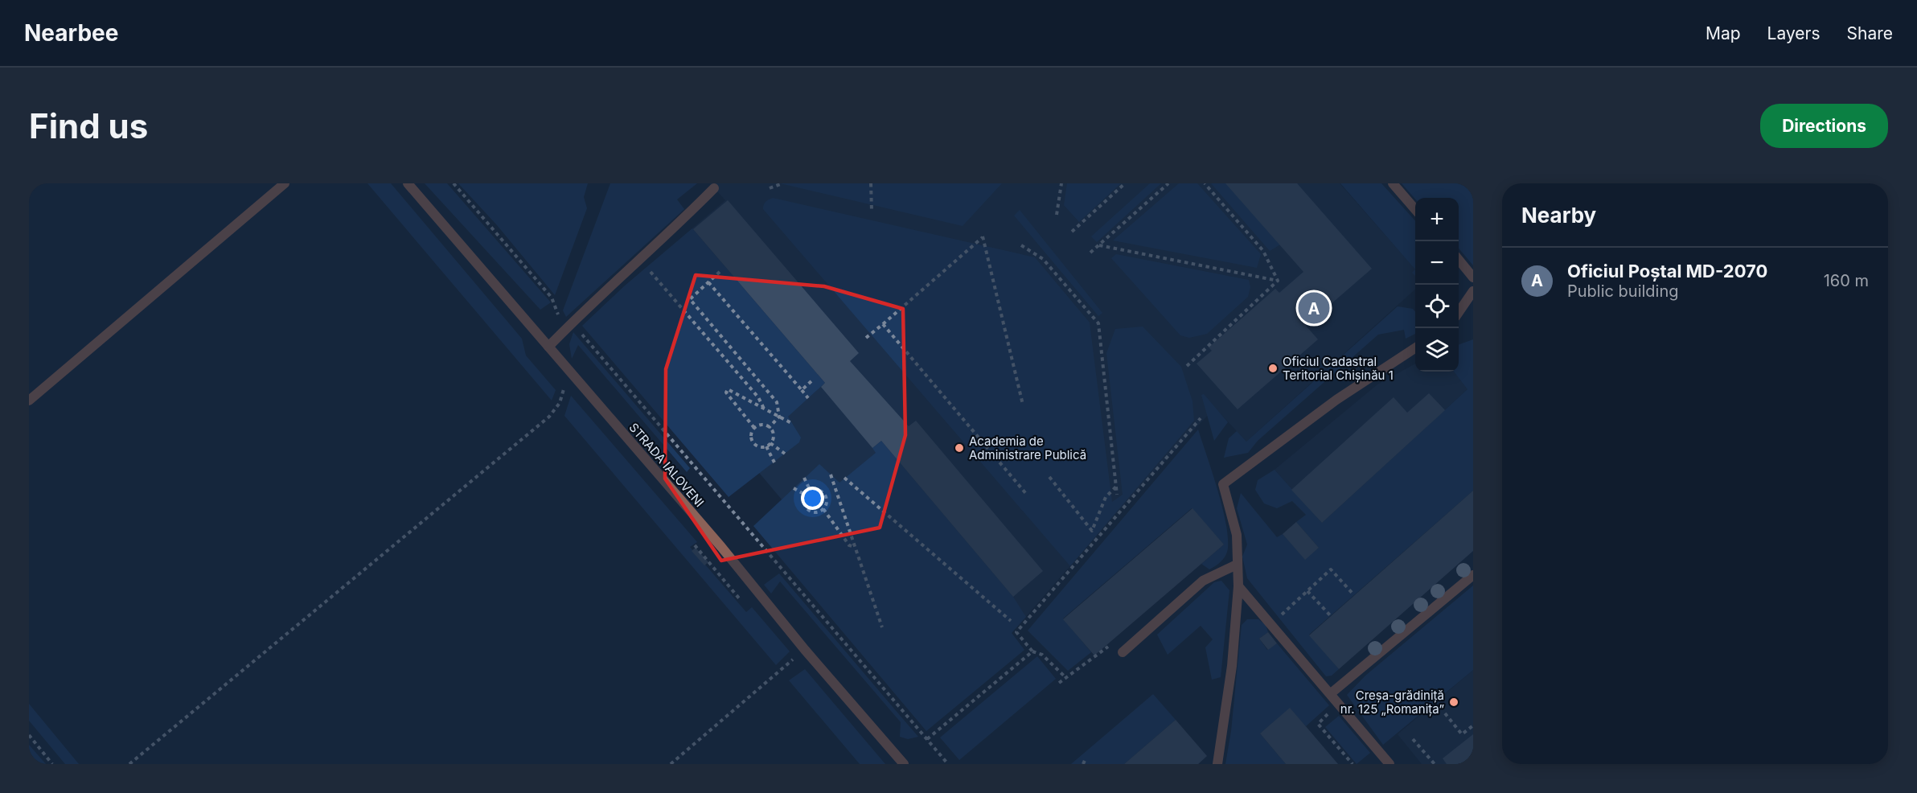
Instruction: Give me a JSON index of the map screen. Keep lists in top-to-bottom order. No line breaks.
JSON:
{"streets":{"street":["STRADA IALOVENI"]},"places":["Oficiul Cadastral Teritorial Chișinău 1","Academia de Administrare Publică","Creșa-grădiniță nr. 125 „Romanița”"],"page":{"header":"Nearbee","nav":["Map","Layers","Share"],"buttons":"Directions","title":"Find us","heading":"Nearby","map_buttons":["+","−"],"list":[{"mark":"A","name":"Oficiul Poștal MD-2070","note":"Public building","value":"160 m"}],"pins":"A"}}
